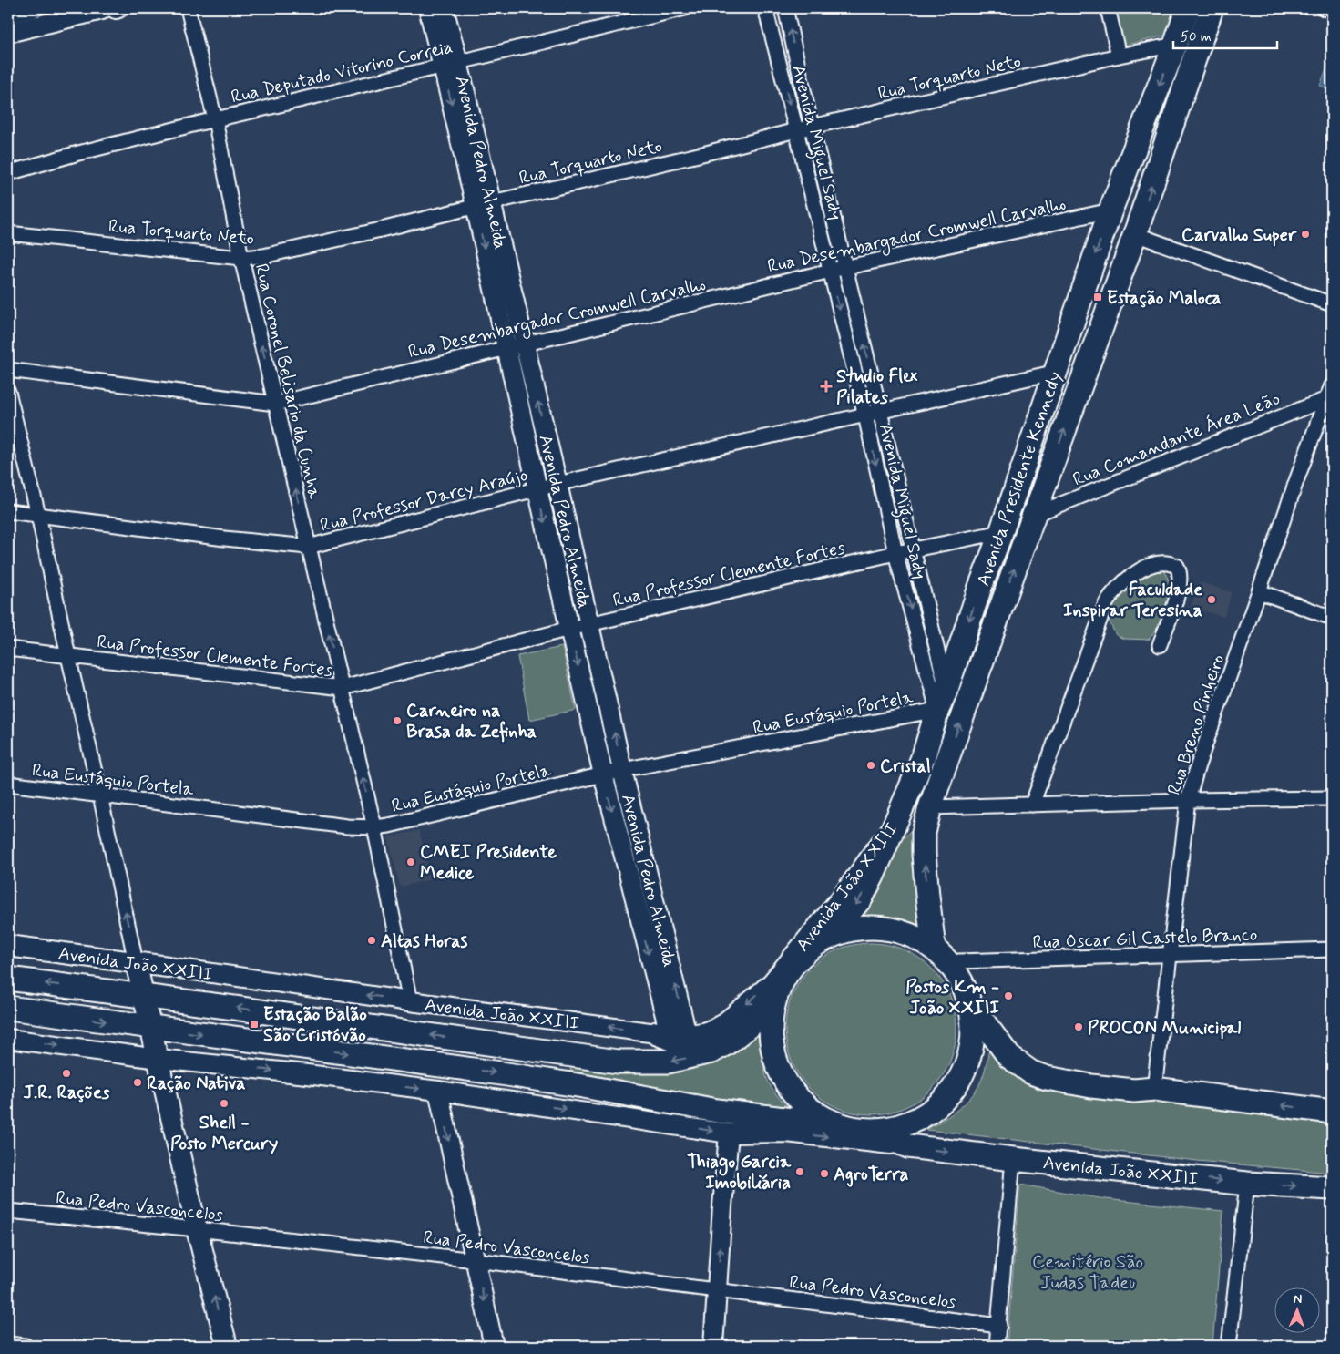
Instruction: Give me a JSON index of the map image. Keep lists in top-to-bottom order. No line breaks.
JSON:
{"streets":{"main road":["Avenida Presidente Kennedy","Avenida João XXIII"],"street":["Rua Deputado Vitorino Correia","Rua Torquarto Neto","Avenida Miguel Sady","Avenida Pedro Almeida","Rua Desembargador Cromwell Carvalho","Rua Coronel Belisario da Cunha","Rua Comandante Área Leão","Rua Professor Darcy Araújo","Rua Professor Clemente Fortes","Rua Eustáquio Portela","Rua Breno Pinheiro","Rua Oscar Gil Castelo Branco","Rua Pedro Vasconcelos"]},"crossings":[["Rua Deputado Vitorino Correia","Avenida Pedro Almeida"],["Rua Deputado Vitorino Correia","Rua Coronel Belisario da Cunha"],["Rua Torquarto Neto","Avenida Miguel Sady"],["Rua Torquarto Neto","Avenida Pedro Almeida"],["Rua Torquarto Neto","Rua Coronel Belisario da Cunha"],["Rua Torquarto Neto","Avenida Presidente Kennedy"],["Avenida Miguel Sady","Rua Desembargador Cromwell Carvalho"],["Avenida Miguel Sady","Avenida Presidente Kennedy"],["Avenida Miguel Sady","Rua Professor Darcy Araújo"],["Avenida Miguel Sady","Rua Professor Clemente Fortes"],["Avenida Miguel Sady","Rua Eustáquio Portela"],["Avenida Pedro Almeida","Rua Desembargador Cromwell Carvalho"],["Avenida Pedro Almeida","Rua Professor Darcy Araújo"],["Avenida Pedro Almeida","Rua Professor Clemente Fortes"],["Avenida Pedro Almeida","Rua Eustáquio Portela"],["Avenida Pedro Almeida","Avenida João XXIII"],["Rua Desembargador Cromwell Carvalho","Rua Coronel Belisario da Cunha"],["Rua Desembargador Cromwell Carvalho","Avenida Presidente Kennedy"],["Rua Coronel Belisario da Cunha","Rua Professor Darcy Araújo"],["Rua Coronel Belisario da Cunha","Rua Professor Clemente Fortes"],["Rua Coronel Belisario da Cunha","Rua Eustáquio Portela"],["Rua Coronel Belisario da Cunha","Avenida João XXIII"],["Rua Comandante Área Leão","Avenida Presidente Kennedy"],["Rua Comandante Área Leão","Rua Breno Pinheiro"],["Avenida Presidente Kennedy","Rua Professor Darcy Araújo"],["Avenida Presidente Kennedy","Rua Professor Clemente Fortes"],["Avenida Presidente Kennedy","Rua Eustáquio Portela"],["Avenida Presidente Kennedy","Avenida João XXIII"],["Rua Breno Pinheiro","Rua Oscar Gil Castelo Branco"]],"one_way":["Rua Coronel Belisario da Cunha"],"parks":["Cemitério São Judas Tadeu"],"places":{"other":["Carvalho Super","Faculdade Inspirar Teresina","Carneiro na Brasa da Zefinha","Cristal","CMEI Presidente Medice","Altas Horas","Postos Km - João XXIII","PROCON Municipal","J.R. Rações","Ração Nativa","Shell - Posto Mercury","Thiago Garcia Imobiliária","AgroTerra"],"transit":["Estação Maloca","Estação Balão São Cristóvão"],"health":["Studio Flex Pilates"]},"scale_bar":"50 m","north":"top"}
